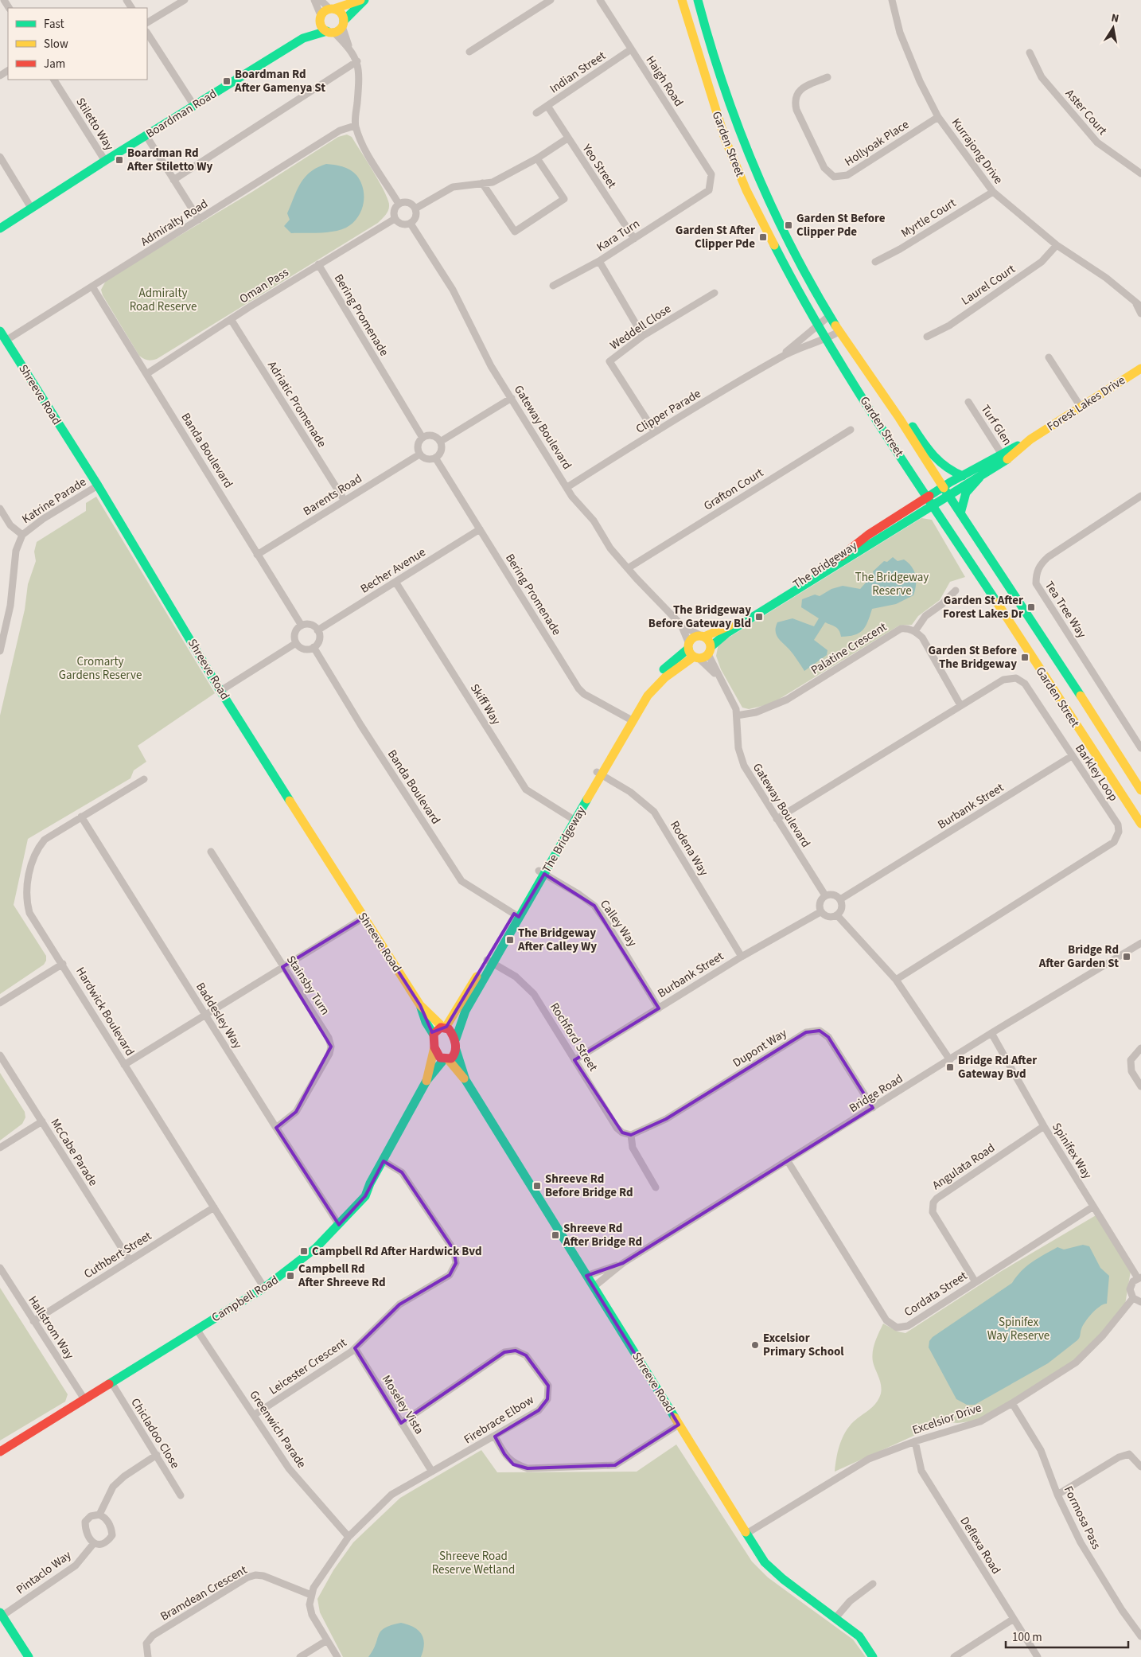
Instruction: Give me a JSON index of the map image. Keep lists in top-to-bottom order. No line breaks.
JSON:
{"streets":{"street":["Indian Street","Haigh Road","Aster Court","Boardman Road","Stiletto Way","Hollyoak Place","Garden Street","Kurrajong Drive","Yeo Street","Myrtle Court","Admiralty Road","Kara Turn","Laurel Court","Oman Pass","Bering Promenade","Weddell Close","Shreeve Road","Forest Lakes Drive","Adriatic Promenade","Clipper Parade","Turf Glen","Gateway Boulevard","Banda Boulevard","Grafton Court","Barents Road","Katrine Parade","The Bridgeway","Becher Avenue","Tea Tree Way","Palatine Crescent","Skiff Way","Barkley Loop","Burbank Street","Rodena Way","Calley Way","Stainsby Turn","Hardwick Boulevard","Baddesley Way","Rochford Street","Dupont Way","Bridge Road","Spinifex Way","McCabe Parade","Angulata Road","Cuthbert Street","Cordata Street","Campbell Road","Hallstrom Way","Leicester Crescent","Moseley Vista","Excelsior Drive","Firebrace Elbow","Greenwich Parade","Chicladoo Close","Formosa Pass","Deflexa Road","Pintaclo Way","Bramdean Crescent"]},"crossings":[["Indian Street","Haigh Road"],["Indian Street","Yeo Street"],["Haigh Road","Kara Turn"],["Boardman Road","Stiletto Way"],["Hollyoak Place","Kurrajong Drive"],["Garden Street","Forest Lakes Drive"],["Garden Street","Clipper Parade"],["Garden Street","The Bridgeway"],["Kurrajong Drive","Myrtle Court"],["Kurrajong Drive","Laurel Court"],["Yeo Street","Kara Turn"],["Admiralty Road","Shreeve Road"],["Admiralty Road","Banda Boulevard"],["Kara Turn","Weddell Close"],["Oman Pass","Bering Promenade"],["Oman Pass","Adriatic Promenade"],["Oman Pass","Gateway Boulevard"],["Oman Pass","Banda Boulevard"],["Bering Promenade","Barents Road"],["Bering Promenade","The Bridgeway"],["Bering Promenade","Becher Avenue"],["Weddell Close","Clipper Parade"],["Shreeve Road","Katrine Parade"],["Shreeve Road","The Bridgeway"],["Shreeve Road","Bridge Road"],["Shreeve Road","Campbell Road"],["Shreeve Road","Excelsior Drive"],["Forest Lakes Drive","Turf Glen"],["Forest Lakes Drive","The Bridgeway"],["Adriatic Promenade","Barents Road"],["Clipper Parade","Gateway Boulevard"],["Gateway Boulevard","Grafton Court"],["Gateway Boulevard","The Bridgeway"],["Gateway Boulevard","Palatine Crescent"],["Gateway Boulevard","Barkley Loop"],["Gateway Boulevard","Burbank Street"],["Banda Boulevard","Barents Road"],["Banda Boulevard","The Bridgeway"],["Banda Boulevard","Becher Avenue"],["The Bridgeway","Skiff Way"],["The Bridgeway","Rodena Way"],["The Bridgeway","Calley Way"],["The Bridgeway","Rochford Street"],["The Bridgeway","Campbell Road"],["Becher Avenue","Skiff Way"],["Barkley Loop","Burbank Street"],["Burbank Street","Rodena Way"],["Burbank Street","Calley Way"],["Burbank Street","Rochford Street"],["Stainsby Turn","Baddesley Way"],["Hardwick Boulevard","Baddesley Way"],["Hardwick Boulevard","Cuthbert Street"],["Hardwick Boulevard","Campbell Road"],["Baddesley Way","Campbell Road"],["Rochford Street","Dupont Way"],["Dupont Way","Bridge Road"],["Bridge Road","Spinifex Way"],["Bridge Road","Cordata Street"],["Spinifex Way","Angulata Road"],["Spinifex Way","Cordata Street"],["McCabe Parade","Cuthbert Street"],["Angulata Road","Cordata Street"],["Cuthbert Street","Hallstrom Way"],["Campbell Road","Hallstrom Way"],["Campbell Road","Leicester Crescent"],["Campbell Road","Greenwich Parade"],["Campbell Road","Chicladoo Close"],["Leicester Crescent","Moseley Vista"],["Leicester Crescent","Greenwich Parade"],["Moseley Vista","Firebrace Elbow"],["Excelsior Drive","Formosa Pass"],["Excelsior Drive","Deflexa Road"],["Firebrace Elbow","Greenwich Parade"],["Firebrace Elbow","Bramdean Crescent"]],"parks":["Admiralty Road Reserve","The Bridgeway Reserve","Cromarty Gardens Reserve","Spinifex Way Reserve","Shreeve Road Reserve Wetland"],"places":{"transit":["Boardman Rd After Gamenya St","Boardman Rd After Stiletto Wy","Garden St Before Clipper Pde","Garden St After Clipper Pde","Garden St After Forest Lakes Dr","The Bridgeway Before Gateway Bld","Garden St Before The Bridgeway","The Bridgeway After Calley Wy","Bridge Rd After Garden St","Bridge Rd After Gateway Bvd","Shreeve Rd Before Bridge Rd","Shreeve Rd After Bridge Rd","Campbell Rd After Hardwick Bvd","Campbell Rd After Shreeve Rd"],"other":["Excelsior Primary School"]},"legend":["Fast","Slow","Jam"],"scale_bar":"100 m","north":"top"}
